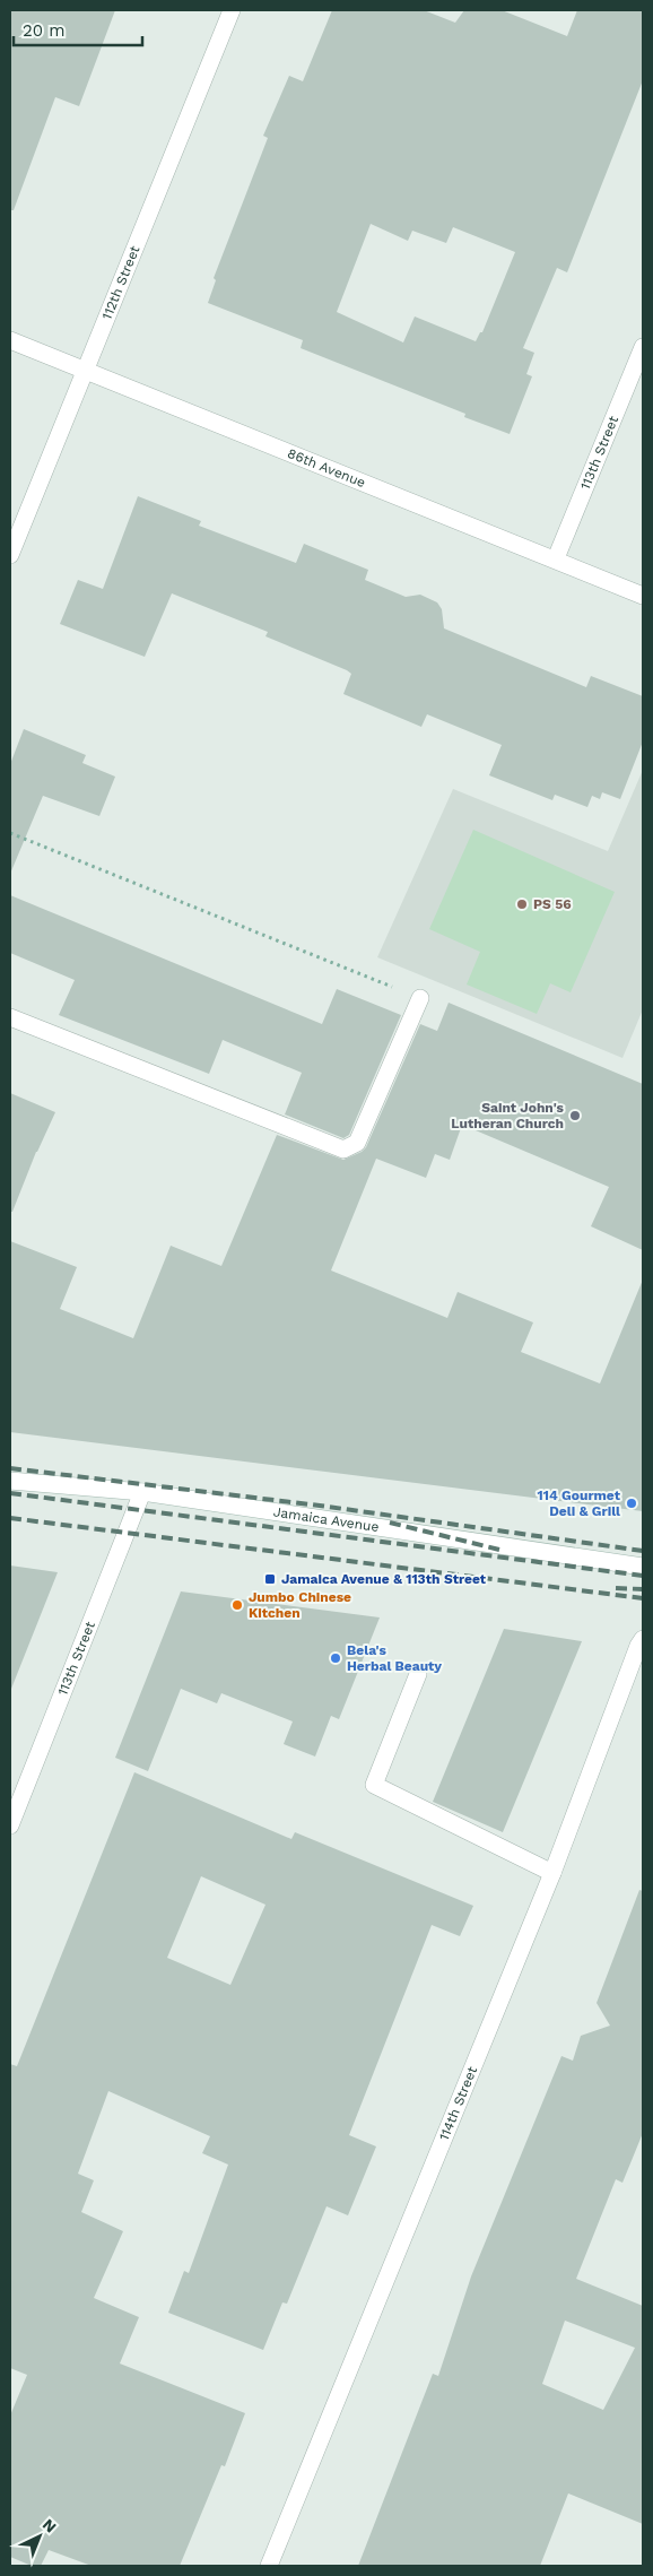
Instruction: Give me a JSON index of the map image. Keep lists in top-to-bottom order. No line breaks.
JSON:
{"streets":{"street":["112th Street","113th Street","86th Avenue","Jamaica Avenue","114th Street"]},"crossings":[["112th Street","86th Avenue"],["113th Street","86th Avenue"],["113th Street","Jamaica Avenue"]],"places":{"other":["PS 56","Saint John's Lutheran Church","114 Gourmet Deli & Grill","Jumbo Chinese Kitchen","Bela's Herbal Beauty"],"transit":["Jamaica Avenue & 113th Street"]},"scale_bar":"20 m","north":"top right"}
